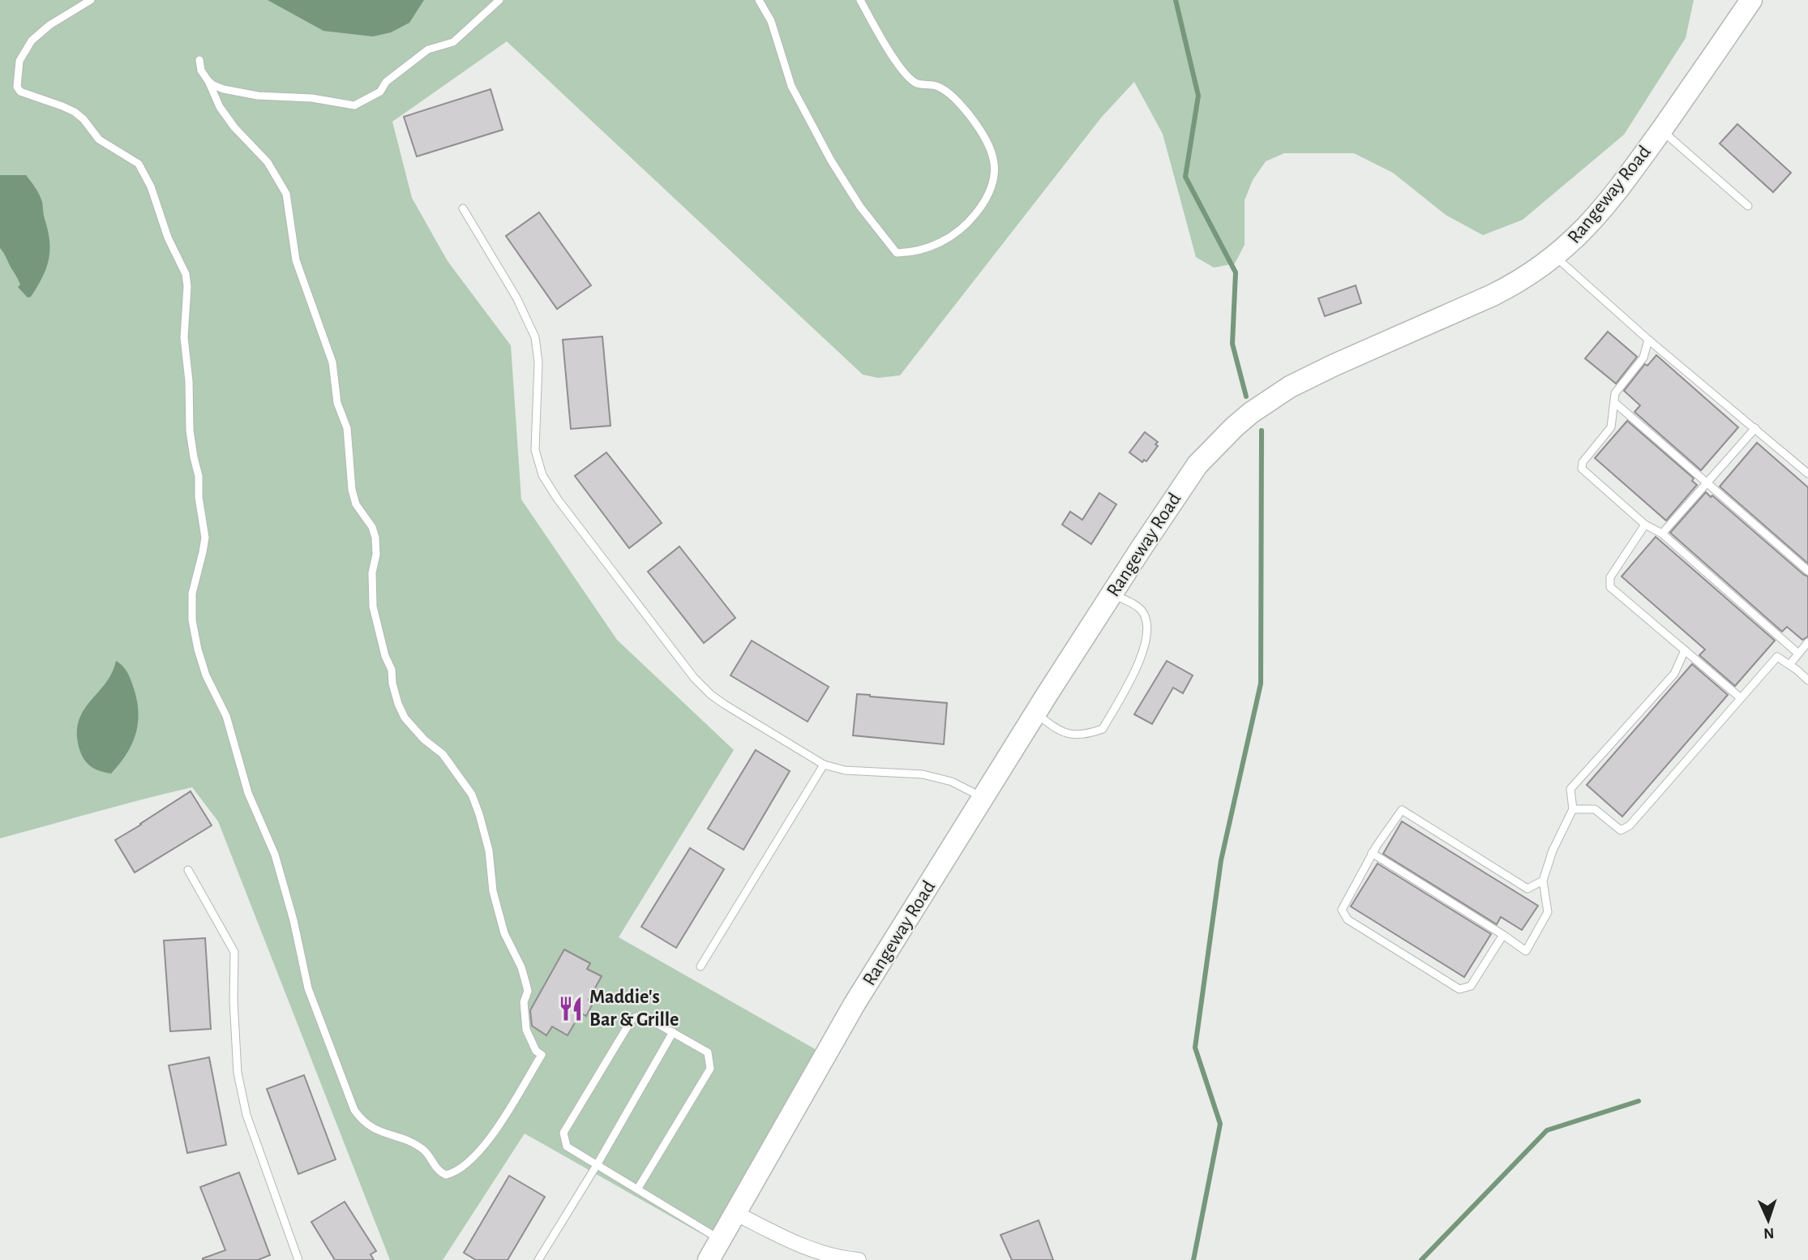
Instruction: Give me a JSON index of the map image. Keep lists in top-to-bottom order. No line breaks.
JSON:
{"streets":{"street":["Rangeway Road"]},"places":{"restaurant":["Maddie's Bar & Grille"]},"north":"bottom"}
